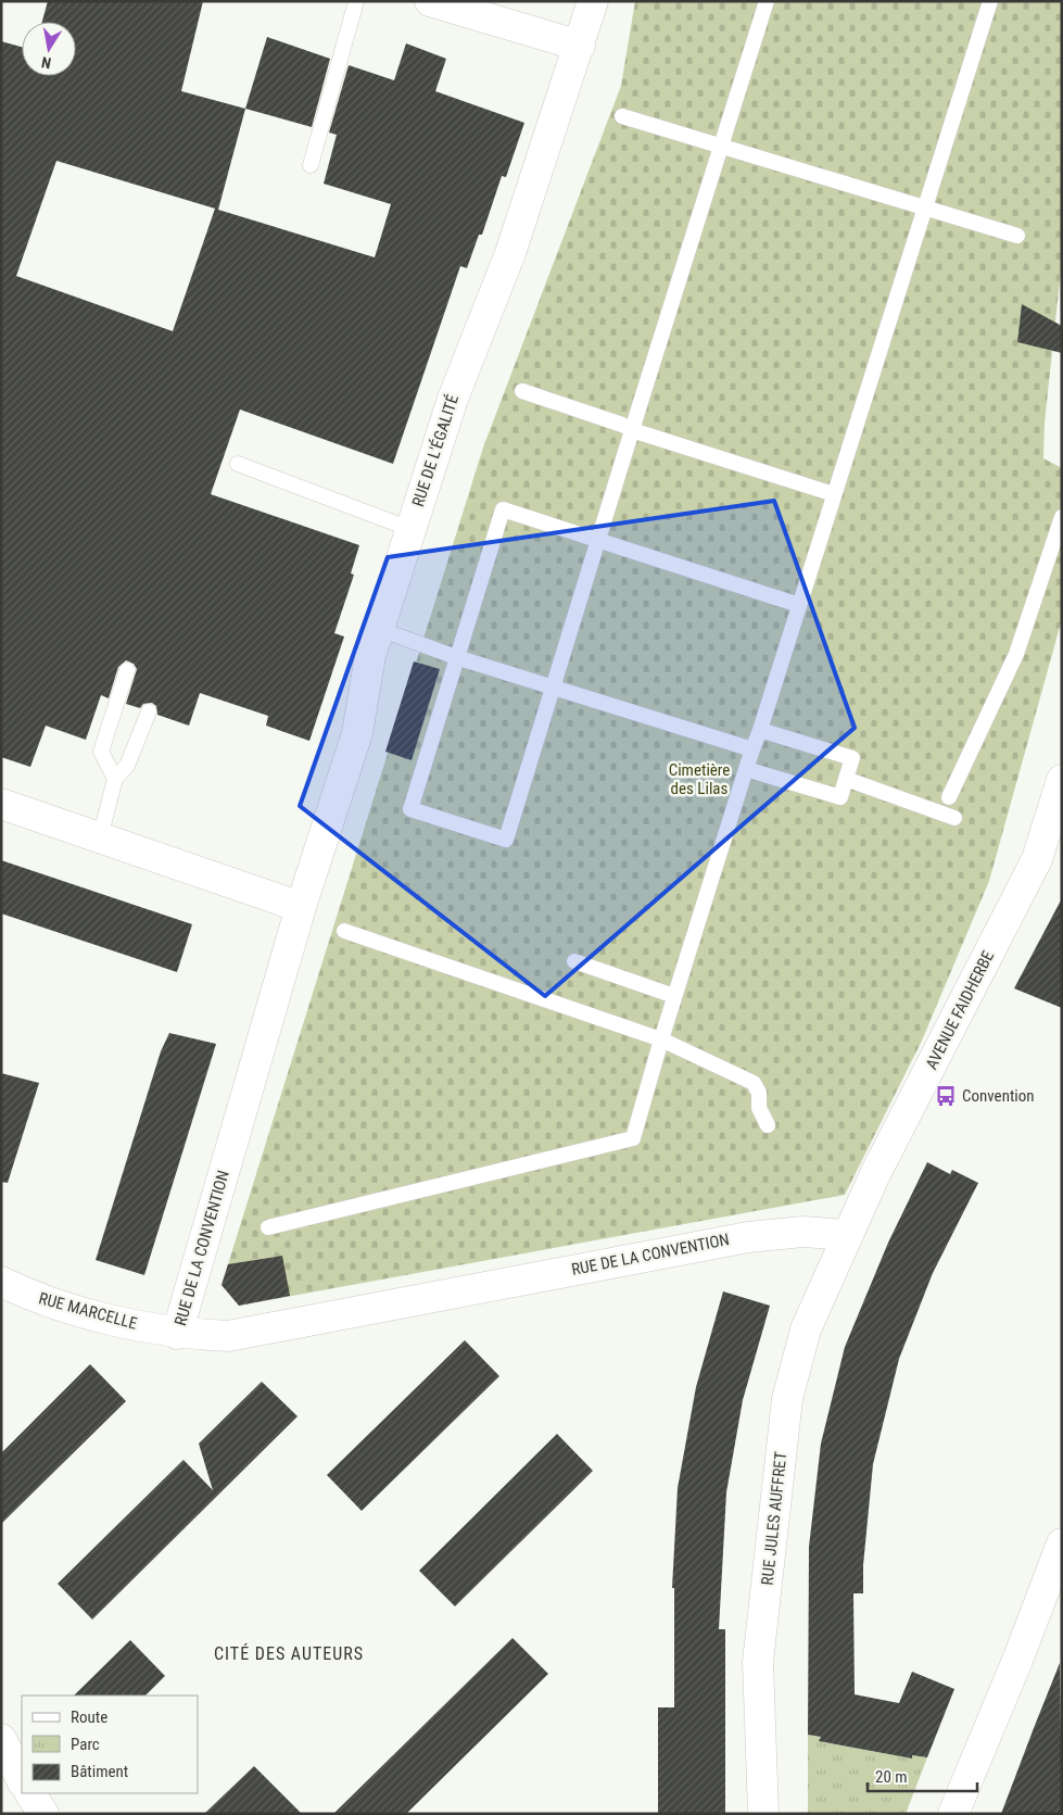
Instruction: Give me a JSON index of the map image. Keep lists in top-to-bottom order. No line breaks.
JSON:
{"streets":{"street":["RUE DE L'ÉGALITÉ","AVENUE FAIDHERBE","RUE DE LA CONVENTION","RUE MARCELLE","RUE JULES AUFFRET"]},"crossings":[["RUE DE L'ÉGALITÉ","RUE DE LA CONVENTION"],["AVENUE FAIDHERBE","RUE DE LA CONVENTION"],["AVENUE FAIDHERBE","RUE JULES AUFFRET"],["RUE DE LA CONVENTION","RUE MARCELLE"],["RUE DE LA CONVENTION","RUE JULES AUFFRET"]],"districts":["CITÉ DES AUTEURS"],"parks":["Cimetière des Lilas"],"places":{"bus stop":["Convention"]},"legend":["Route","Parc","Bâtiment"],"scale_bar":"20 m","north":"bottom"}
